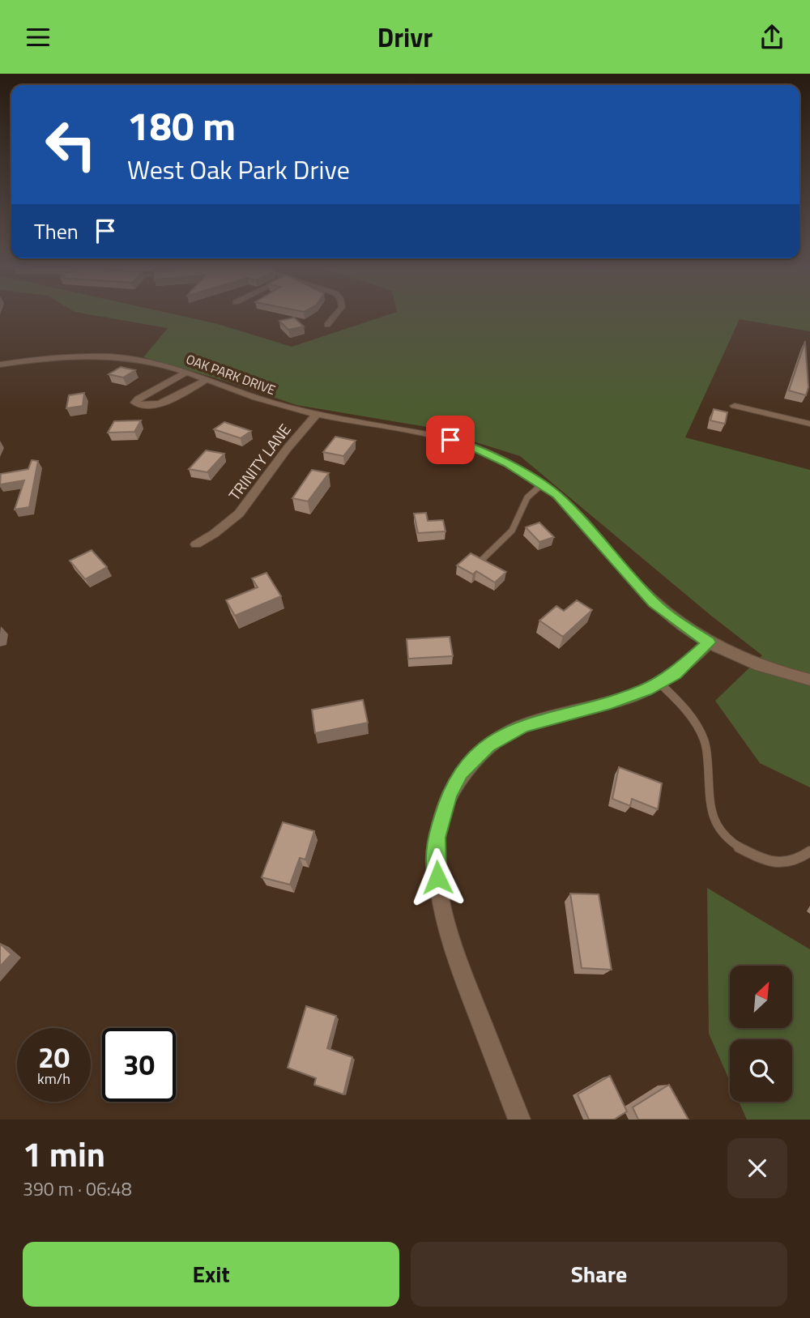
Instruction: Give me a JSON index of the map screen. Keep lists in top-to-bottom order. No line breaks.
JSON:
{"streets":{"street":["OAK PARK DRIVE","TRINITY LANE"]},"crossings":[["OAK PARK DRIVE","TRINITY LANE"]],"north":"top right","page":{"header":"Drivr","turn":["180 m","West Oak Park Drive"],"then":"Then","speed":"20 km/h","limit":"30","heading":["1 min","390 m · 06:48"],"buttons":["Exit","Share"]}}
